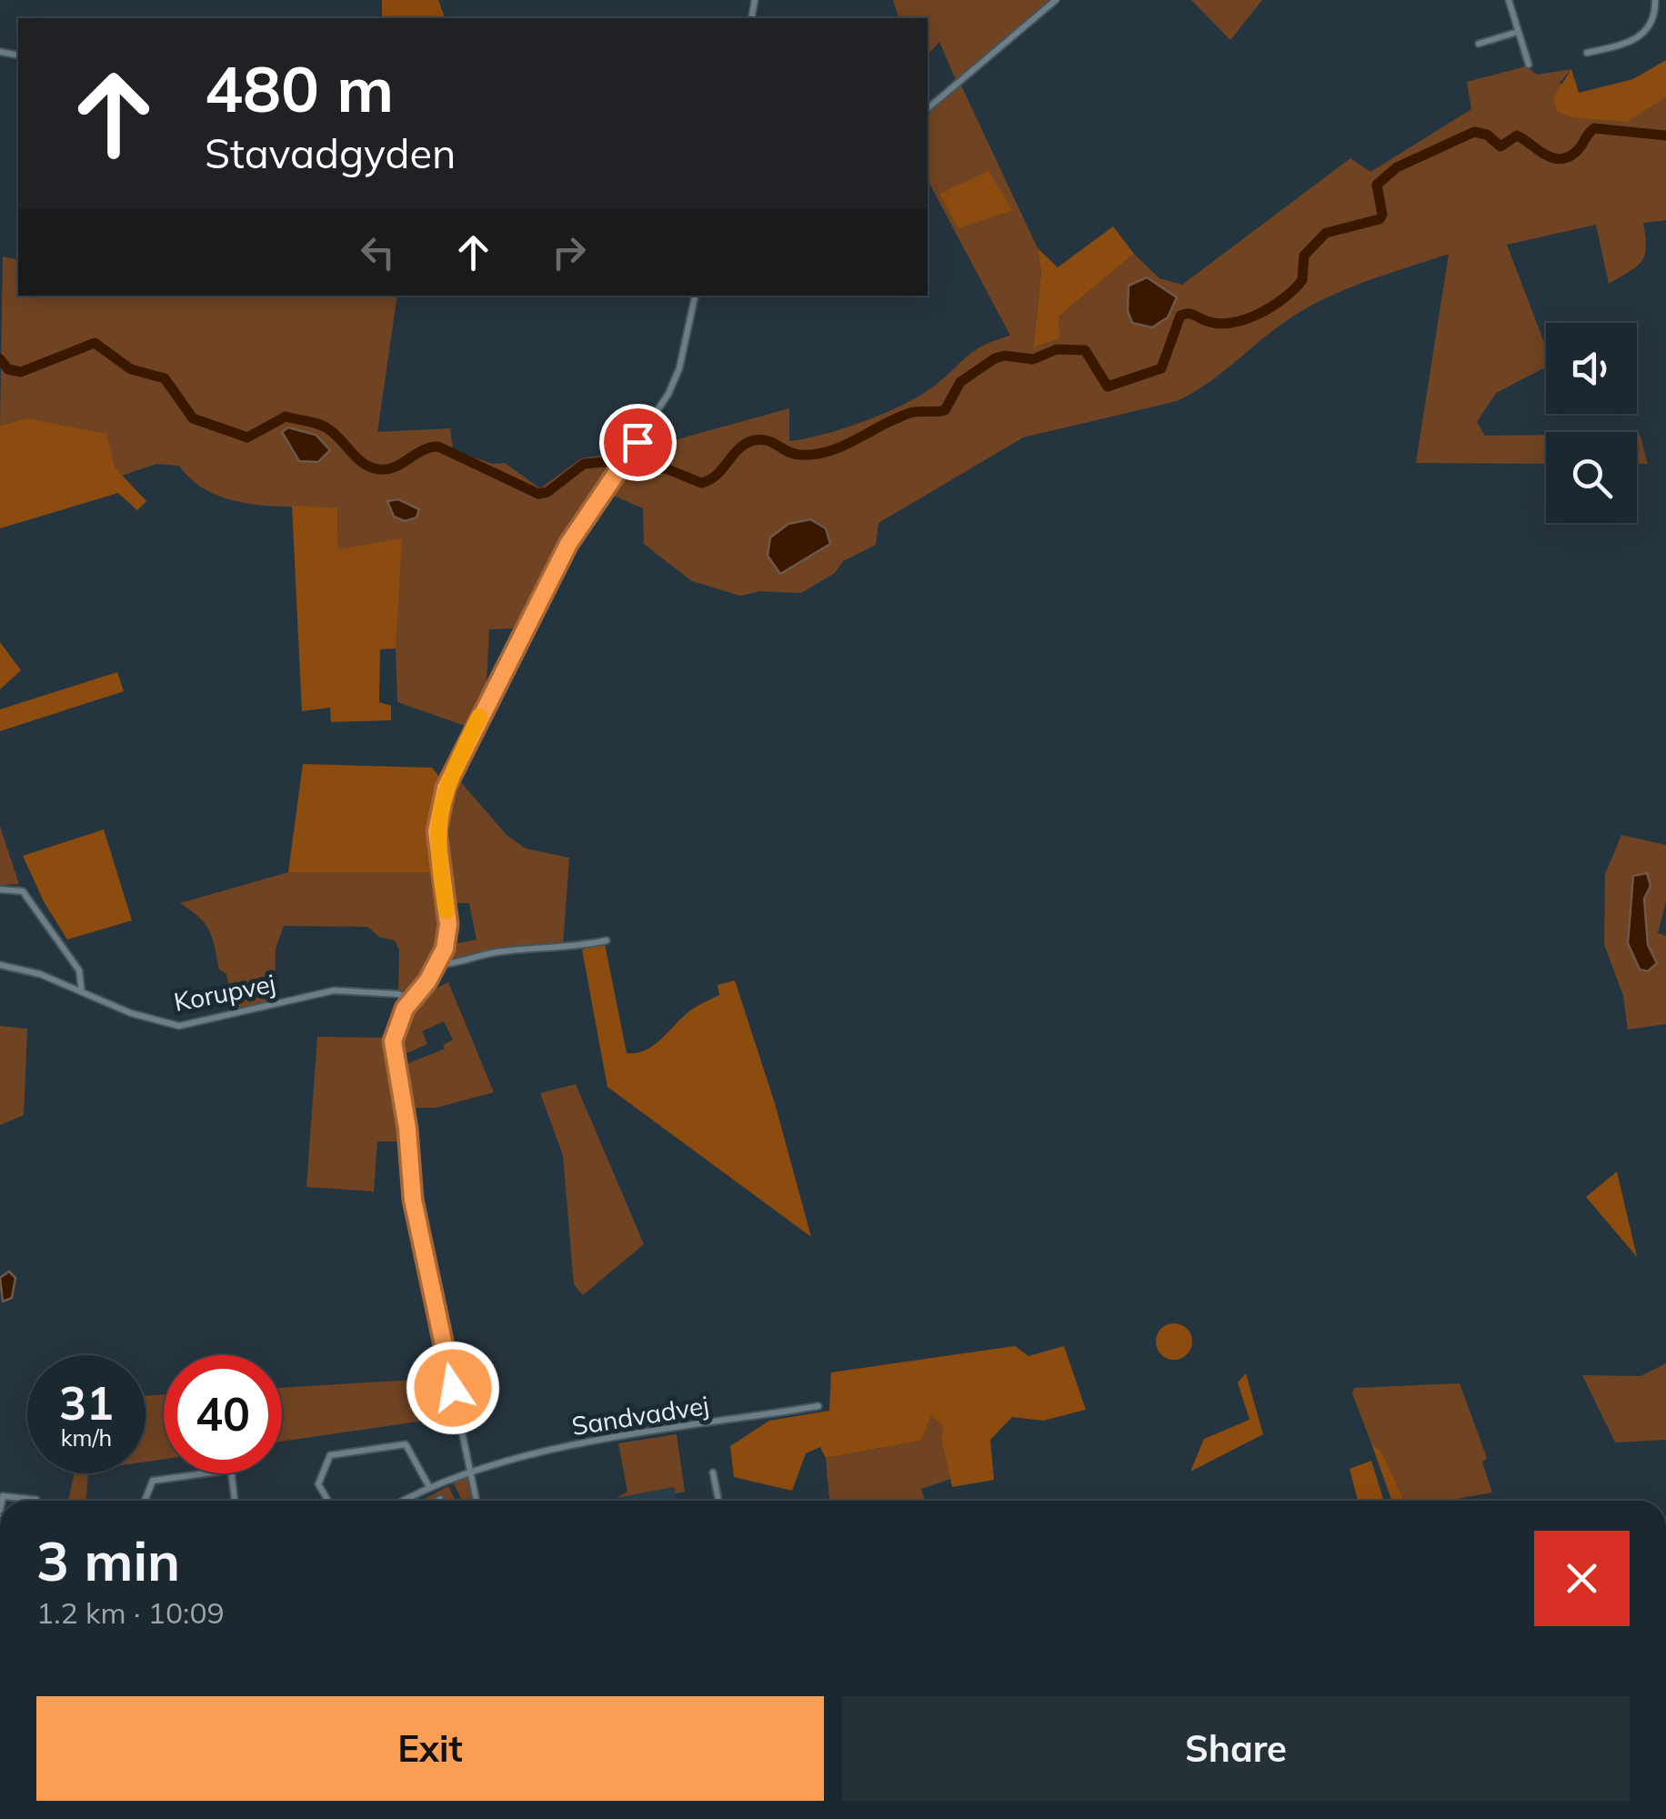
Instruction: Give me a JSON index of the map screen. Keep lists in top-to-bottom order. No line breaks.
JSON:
{"streets":{"street":["Korupvej","Sandvadvej"]},"page":{"turn":["480 m","Stavadgyden"],"speed":"31 km/h","limit":"40","heading":["3 min","1.2 km · 10:09"],"buttons":["Exit","Share"]}}
